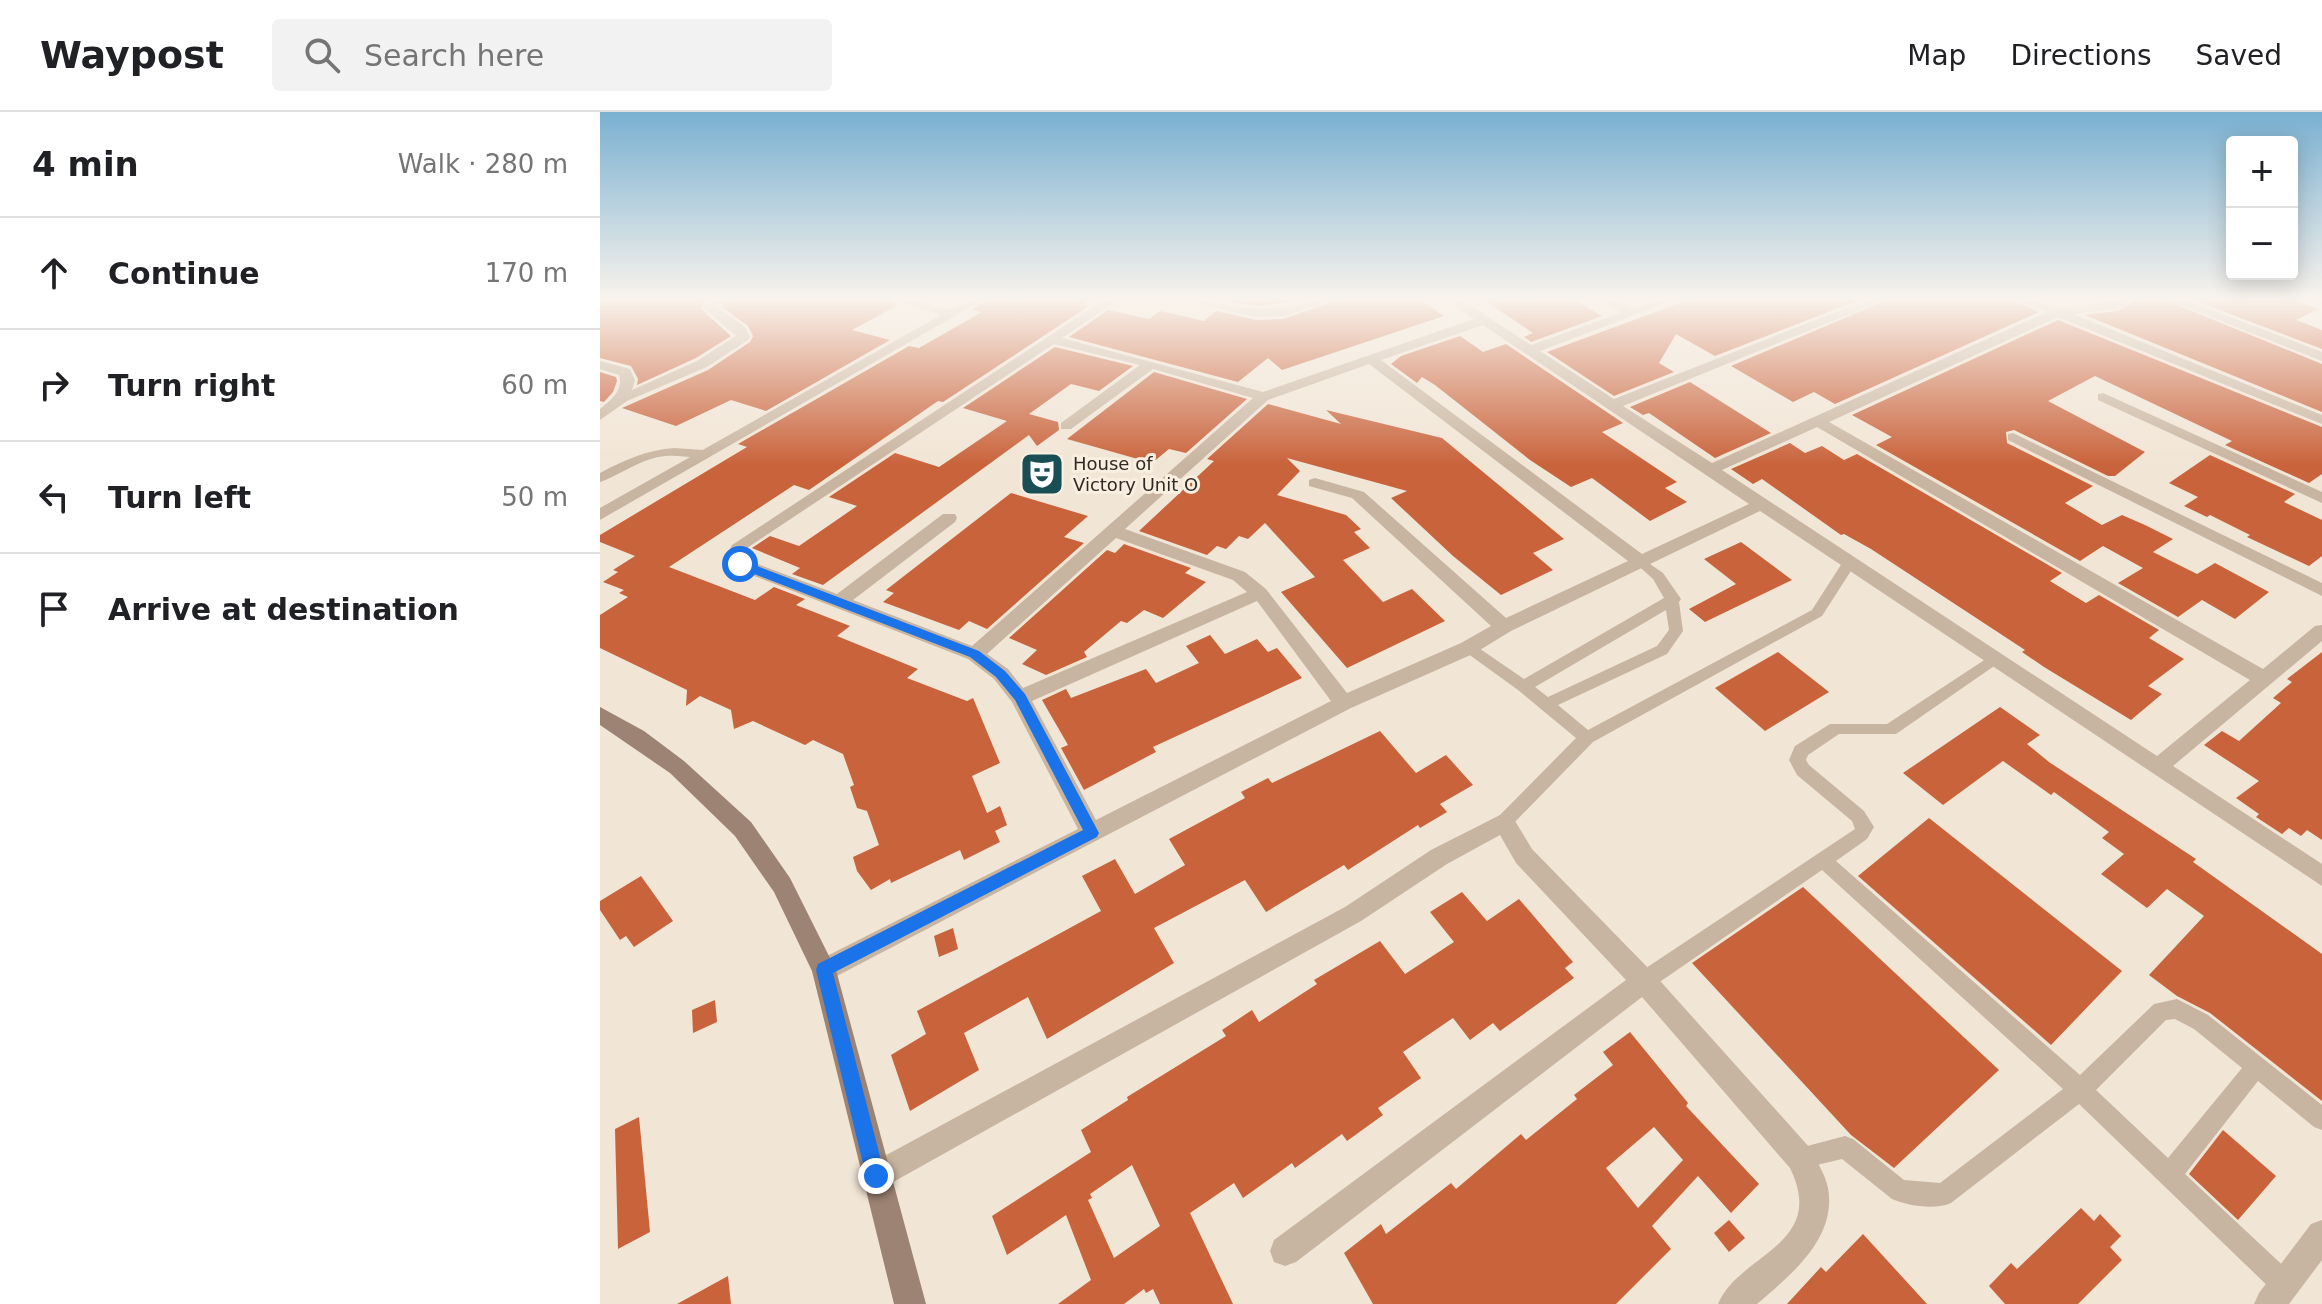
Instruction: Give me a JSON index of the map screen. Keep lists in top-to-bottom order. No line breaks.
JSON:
{"places":{"theatre":["House of Victory Unit O"]},"page":{"header":"Waypost","search":"Search here","nav":["Map","Directions","Saved"],"heading":["4 min","Walk · 280 m"],"map_buttons":["+","−"],"list":[["Continue","170 m"],["Turn right","60 m"],["Turn left","50 m"],"Arrive at destination"]}}
